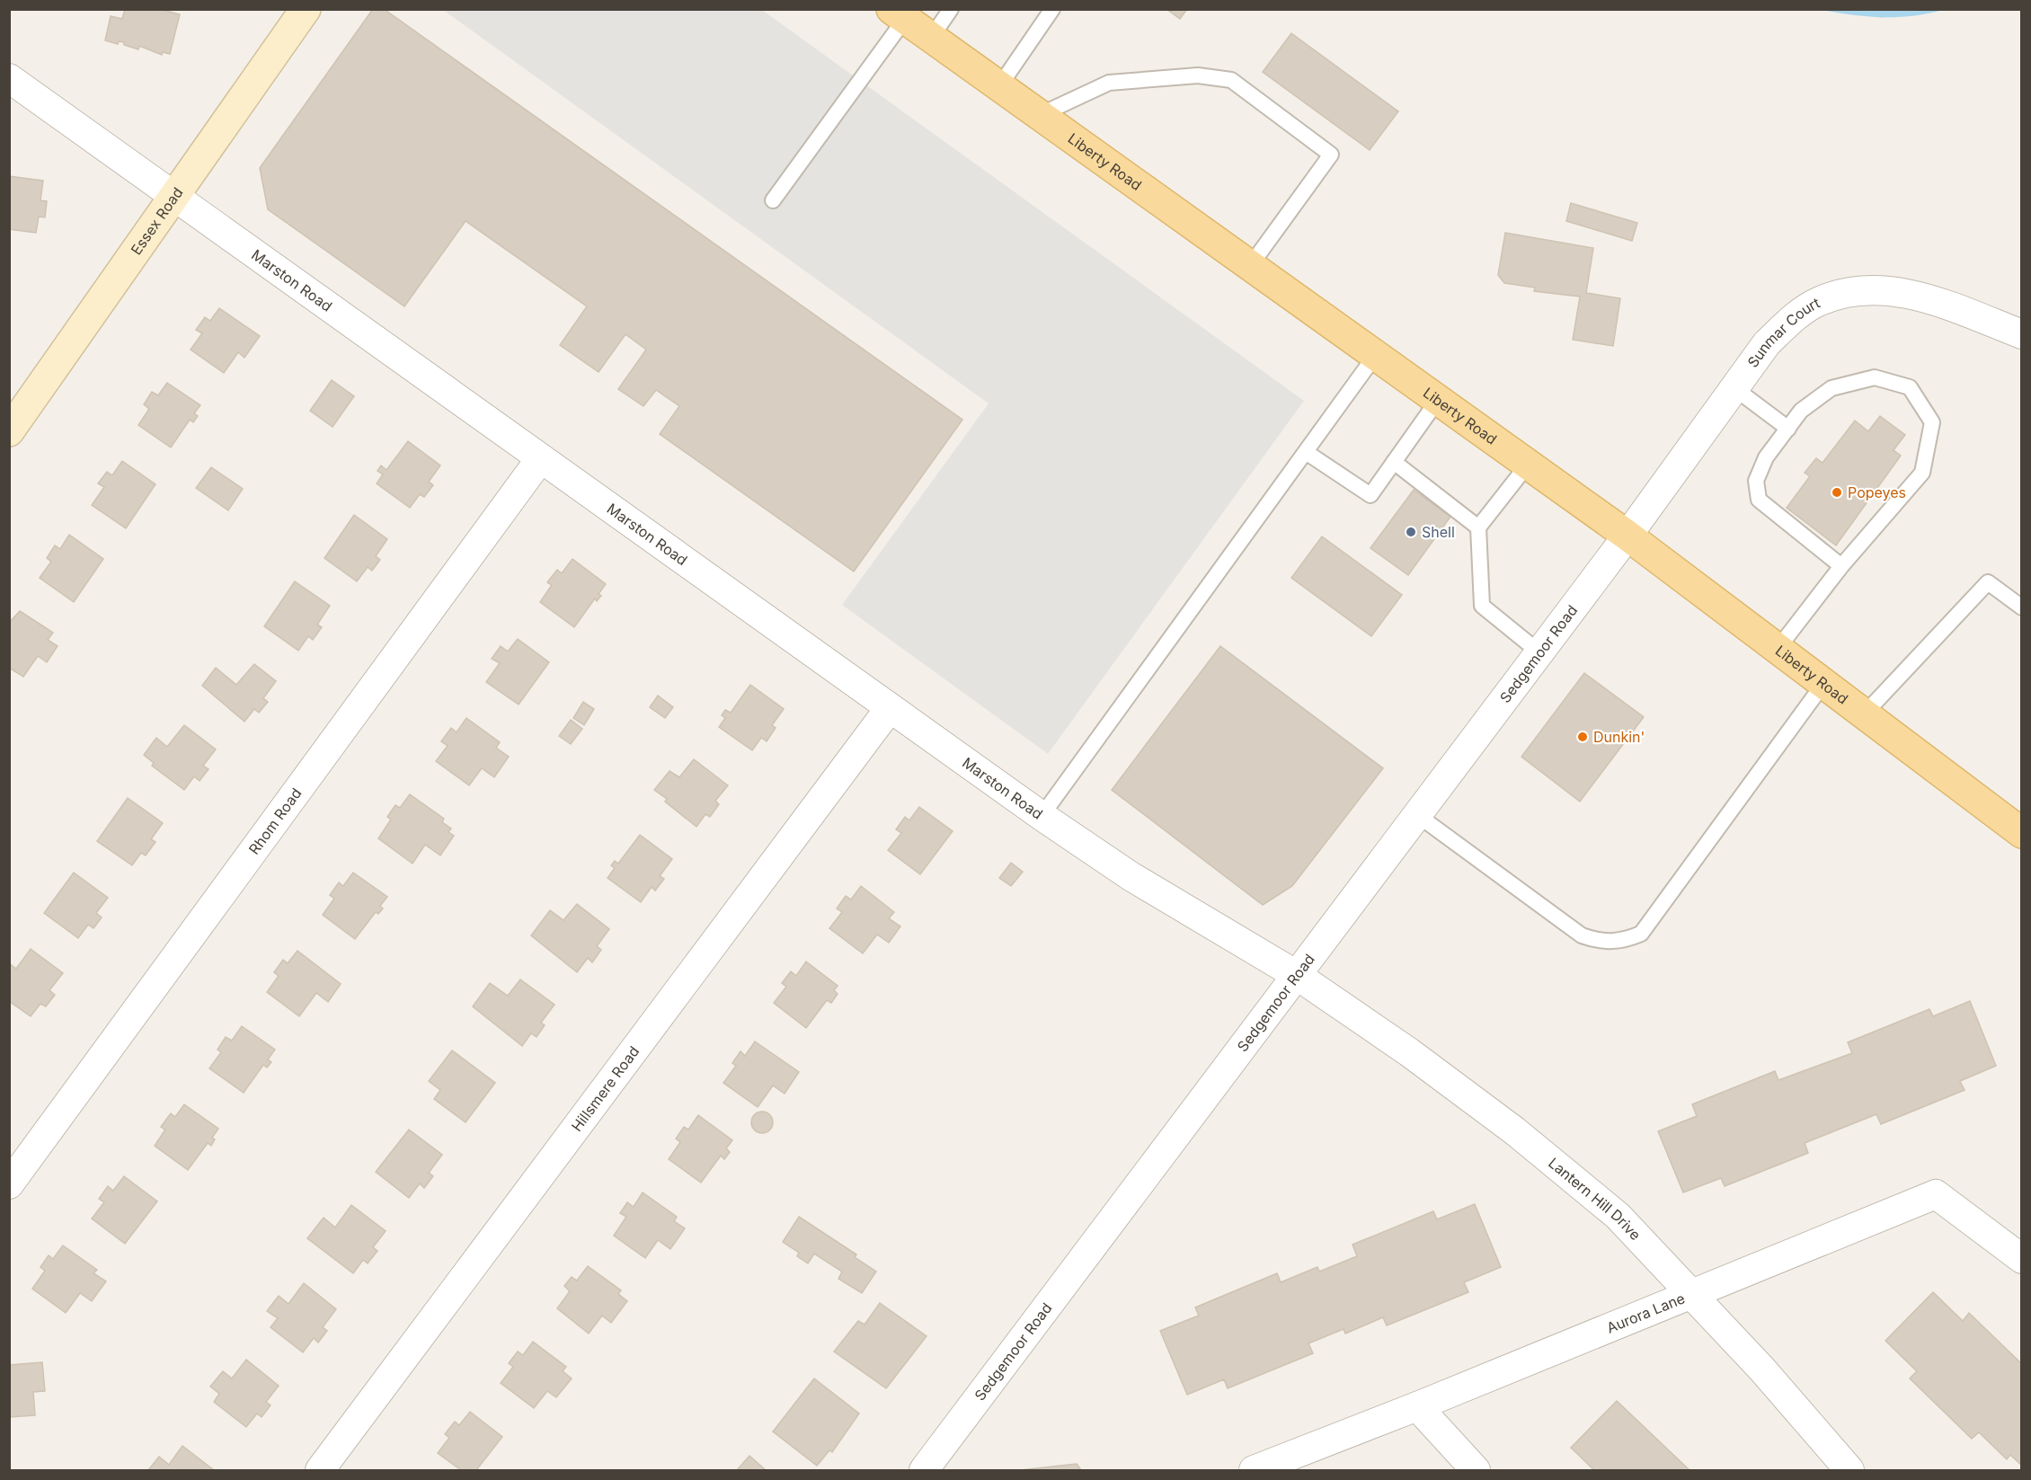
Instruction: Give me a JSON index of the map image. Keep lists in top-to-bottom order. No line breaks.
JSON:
{"streets":{"main road":["Liberty Road"],"street":["Essex Road","Marston Road","Sunmar Court","Sedgemoor Road","Rhom Road","Hillsmere Road","Lantern Hill Drive","Aurora Lane"]},"crossings":[["Liberty Road","Sunmar Court"],["Liberty Road","Sedgemoor Road"],["Essex Road","Marston Road"],["Marston Road","Sedgemoor Road"],["Marston Road","Rhom Road"],["Marston Road","Hillsmere Road"],["Marston Road","Lantern Hill Drive"],["Sunmar Court","Sedgemoor Road"],["Sedgemoor Road","Lantern Hill Drive"],["Lantern Hill Drive","Aurora Lane"]],"places":["Popeyes","Shell","Dunkin'"]}
